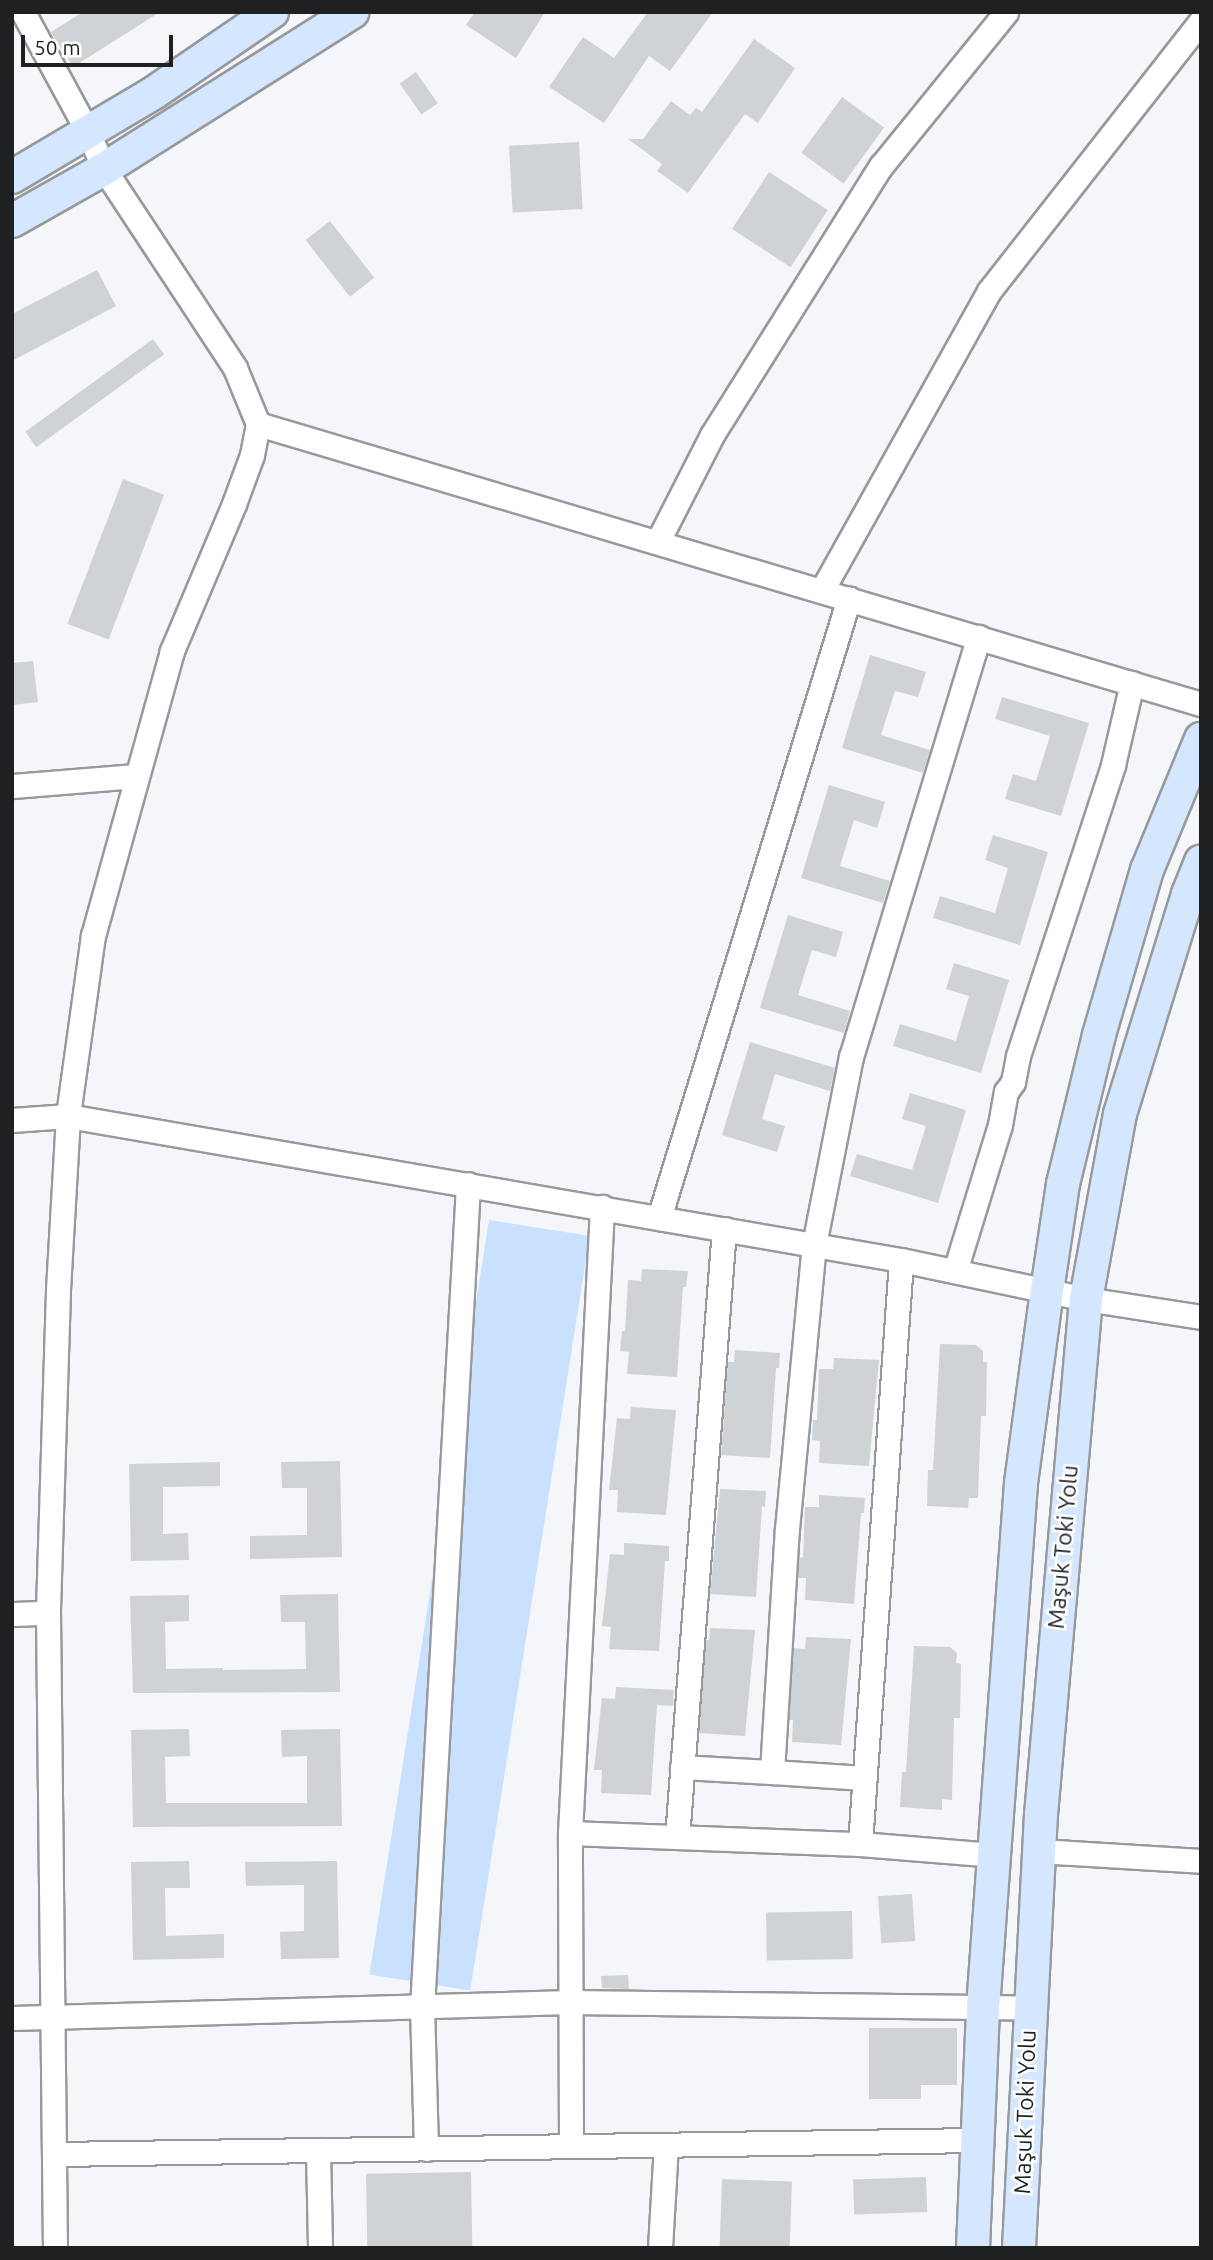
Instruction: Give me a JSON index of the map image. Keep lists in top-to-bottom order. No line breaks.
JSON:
{"streets":{"main road":["Maşuk Toki Yolu"]},"scale_bar":"50 m"}
